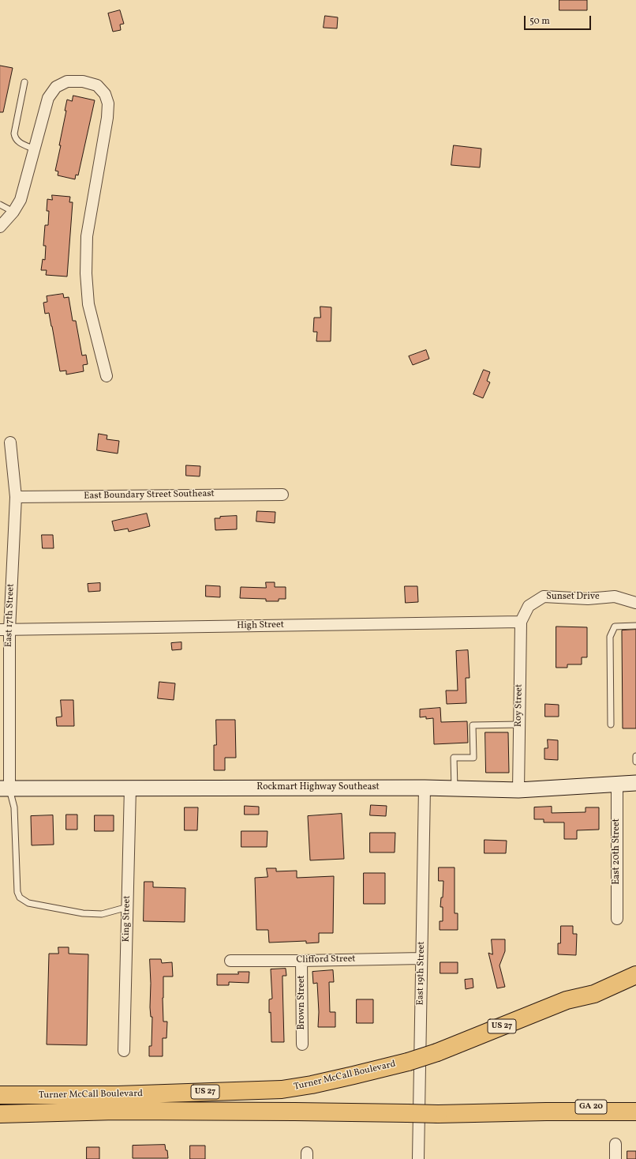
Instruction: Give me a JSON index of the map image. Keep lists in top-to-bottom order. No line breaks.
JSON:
{"streets":{"highway":["US 27","Turner McCall Boulevard","GA 20"],"main road":["Rockmart Highway Southeast"],"street":["East Boundary Street Southeast","Sunset Drive","East 17th Street","High Street","Roy Street","East 20th Street","King Street","Clifford Street","East 19th Street","Brown Street"]},"crossings":[["East Boundary Street Southeast","East 17th Street"],["Sunset Drive","High Street"],["Sunset Drive","Roy Street"],["East 17th Street","High Street"],["East 17th Street","Rockmart Highway Southeast"],["High Street","Roy Street"],["Roy Street","Rockmart Highway Southeast"],["Rockmart Highway Southeast","East 20th Street"],["Rockmart Highway Southeast","King Street"],["Rockmart Highway Southeast","East 19th Street"],["Clifford Street","East 19th Street"],["Clifford Street","Brown Street"],["Turner McCall Boulevard","GA 20"]],"scale_bar":"50 m"}
